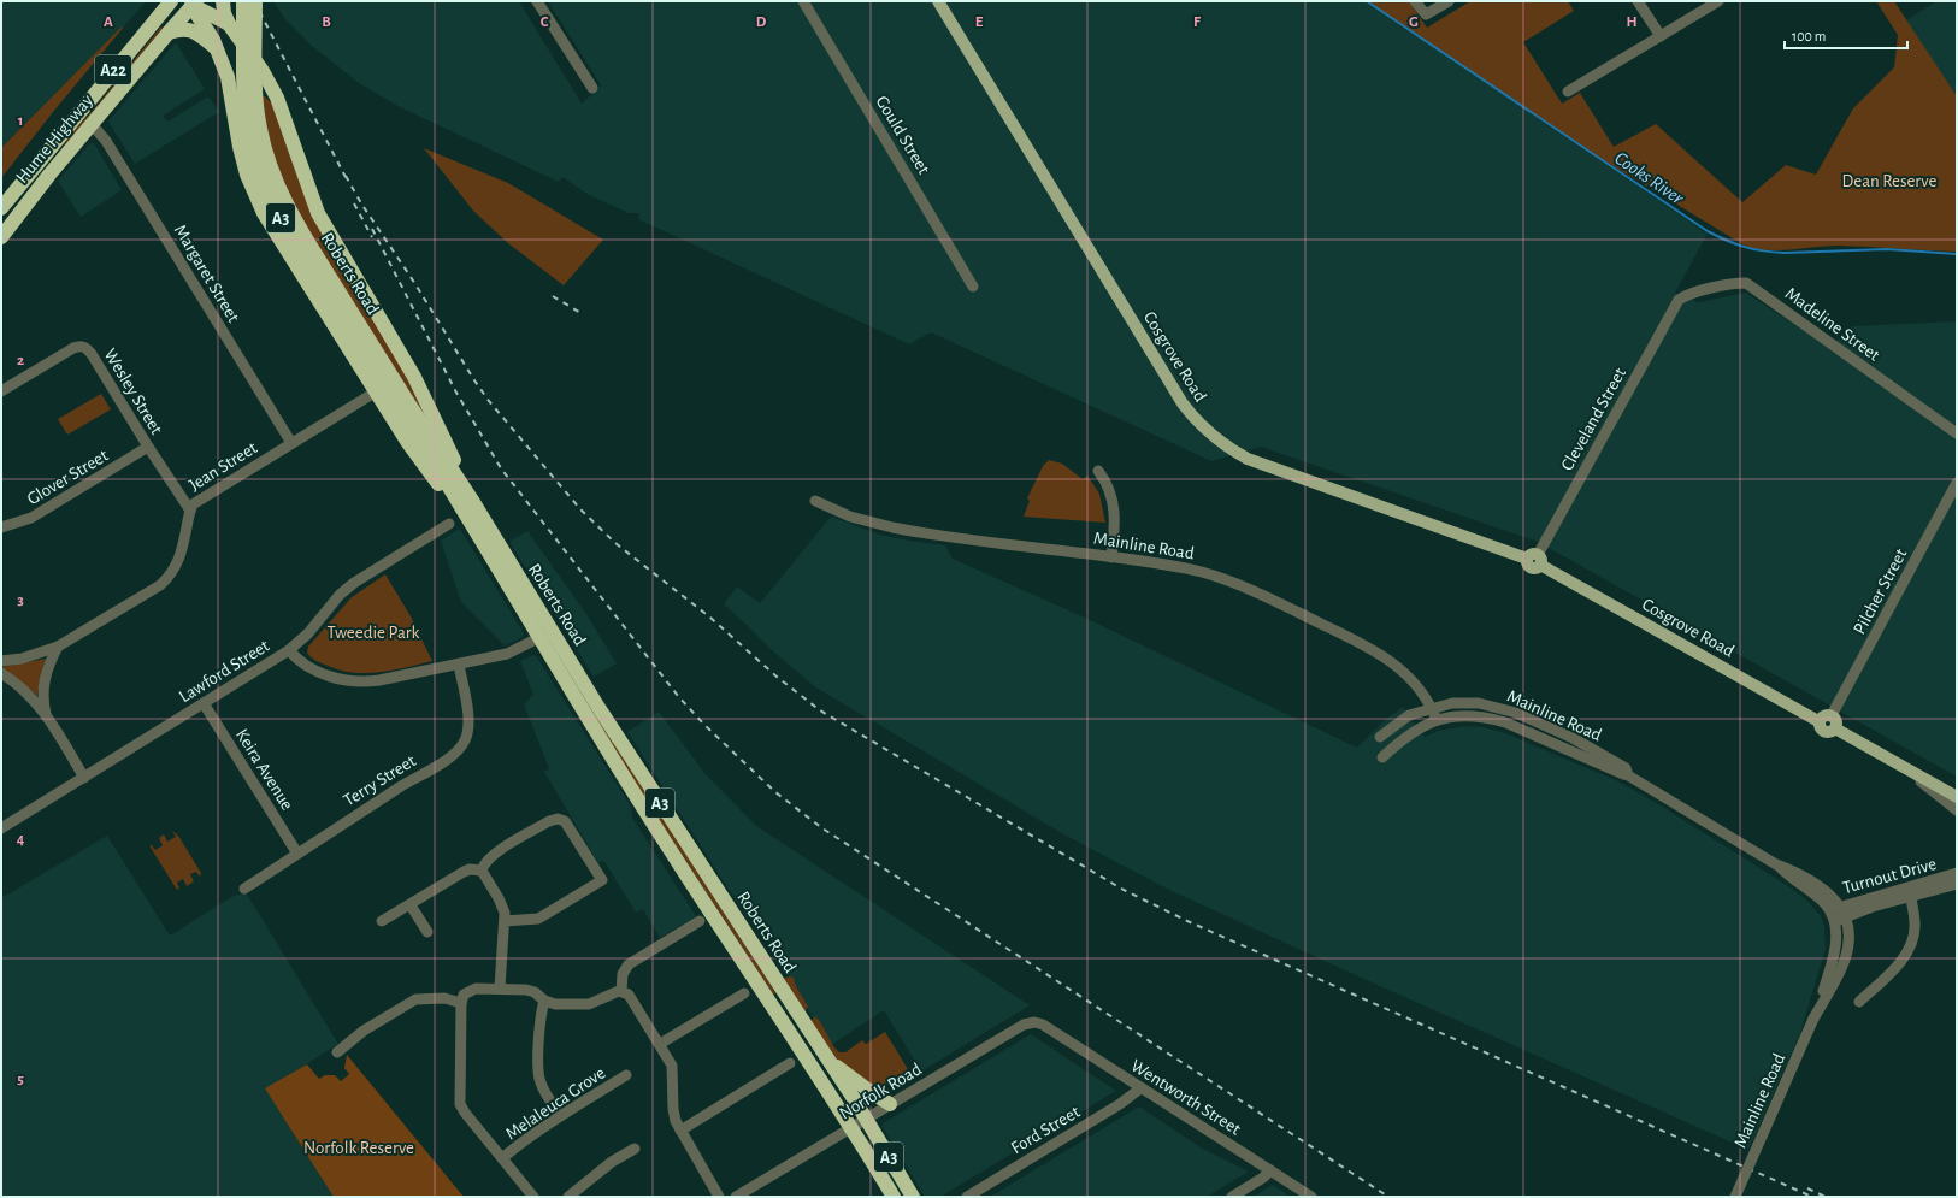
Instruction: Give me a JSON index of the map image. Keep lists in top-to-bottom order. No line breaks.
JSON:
{"streets":{"highway":["A22","Hume Highway","A3","Roberts Road"],"main road":["Cosgrove Road"],"street":["Gould Street","Margaret Street","Madeline Street","Wesley Street","Cleveland Street","Jean Street","Glover Street","Mainline Road","Pilcher Street","Lawford Street","Keira Avenue","Terry Street","Turnout Drive","Norfolk Road","Wentworth Street","Melaleuca Grove","Ford Street"]},"crossings":[["Hume Highway","Margaret Street"],["Margaret Street","Jean Street"],["Roberts Road","Norfolk Road"],["Madeline Street","Cleveland Street"],["Cosgrove Road","Cleveland Street"],["Cosgrove Road","Pilcher Street"],["Wesley Street","Jean Street"],["Wesley Street","Glover Street"],["Mainline Road","Turnout Drive"],["Lawford Street","Keira Avenue"],["Keira Avenue","Terry Street"],["Norfolk Road","Wentworth Street"],["Wentworth Street","Ford Street"]],"water":["Cooks River"],"parks":["Dean Reserve","Tweedie Park","Norfolk Reserve"],"scale_bar":"100 m","grid":{"columns":["A","B","C","D","E","F","G","H"],"rows":["1","2","3","4","5"]}}
